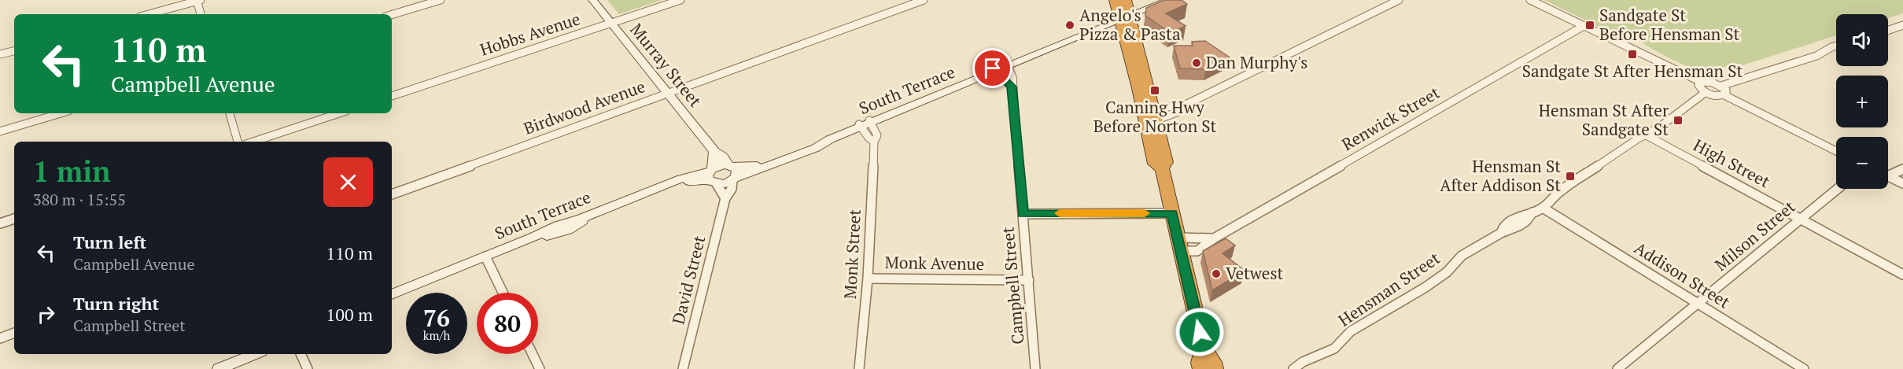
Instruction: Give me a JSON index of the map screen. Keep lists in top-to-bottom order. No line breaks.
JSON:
{"streets":{"main road":["Murray Street","South Terrace"],"street":["Hobbs Avenue","Birdwood Avenue","Renwick Street","High Street","Milson Street","Monk Street","Monk Avenue","Addison Street","David Street","Campbell Street","Hensman Street"]},"crossings":[["Hobbs Avenue","Murray Street"],["Murray Street","South Terrace"],["Murray Street","Birdwood Avenue"],["Murray Street","David Street"],["South Terrace","Monk Street"],["South Terrace","David Street"],["South Terrace","Campbell Street"],["High Street","Milson Street"],["High Street","Hensman Street"],["Milson Street","Addison Street"],["Monk Street","Monk Avenue"],["Monk Avenue","Campbell Street"],["Addison Street","Hensman Street"]],"places":{"other":["Angelo's Pizza & Pasta","Dan Murphy's","Vetwest"],"transit":["Sandgate St Before Hensman St","Sandgate St After Hensman St","Canning Hwy Before Norton St","Hensman St After Sandgate St","Hensman St After Addison St"]},"page":{"map_buttons":["+","−"],"turn":["110 m","Campbell Avenue"],"heading":["1 min","380 m · 15:55"],"list":[{"name":"Turn left","note":"Campbell Avenue","value":"110 m"},{"name":"Turn right","note":"Campbell Street","value":"100 m"}],"speed":"76 km/h","limit":"80"}}
